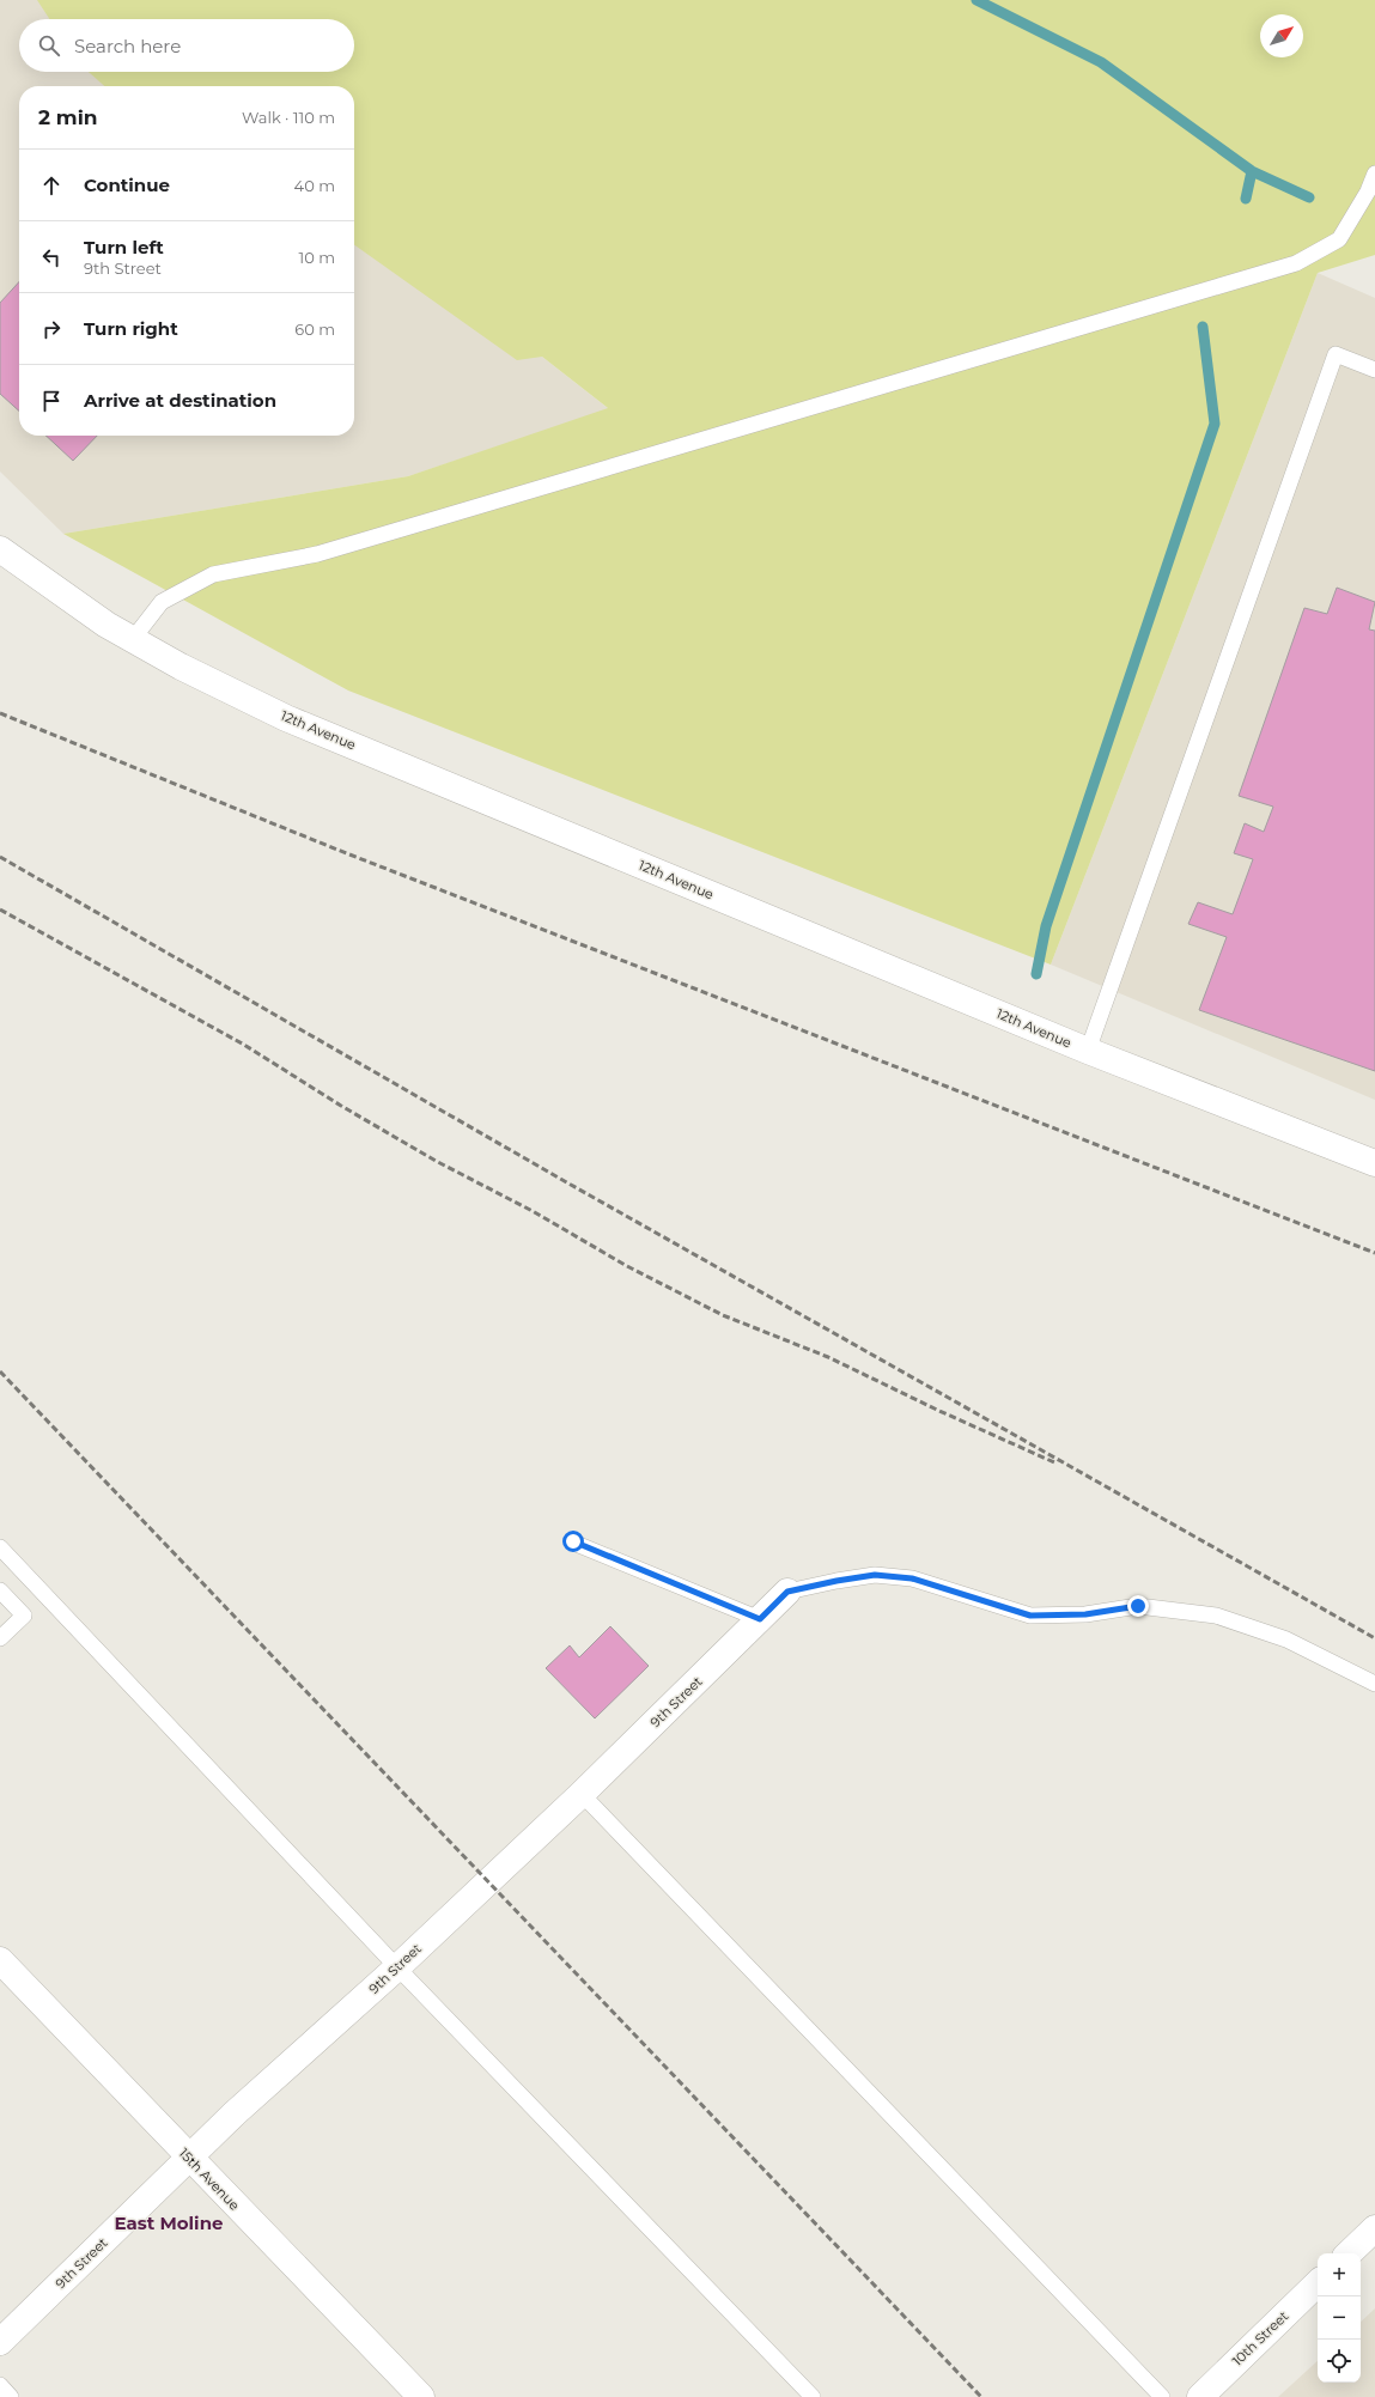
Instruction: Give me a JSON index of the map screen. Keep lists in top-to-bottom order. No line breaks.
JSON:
{"streets":{"street":["12th Avenue","9th Street","15th Avenue","10th Street"]},"crossings":[["9th Street","15th Avenue"]],"districts":["East Moline"],"north":"top right","page":{"search":"Search here","heading":["2 min","Walk · 110 m"],"list":[["Continue","40 m"],["Turn left","9th Street","10 m"],["Turn right","60 m"],"Arrive at destination"],"map_buttons":["+","−"]}}
